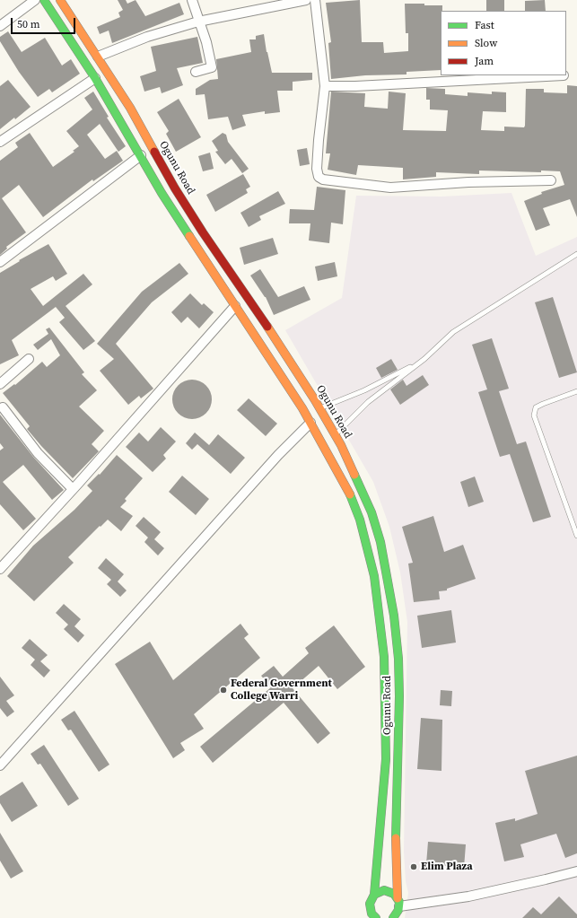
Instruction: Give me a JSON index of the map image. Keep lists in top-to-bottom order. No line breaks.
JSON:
{"streets":{"main road":["Ogunu Road"]},"places":["Federal Government College Warri","Elim Plaza"],"legend":["Fast","Slow","Jam"],"scale_bar":"50 m"}
